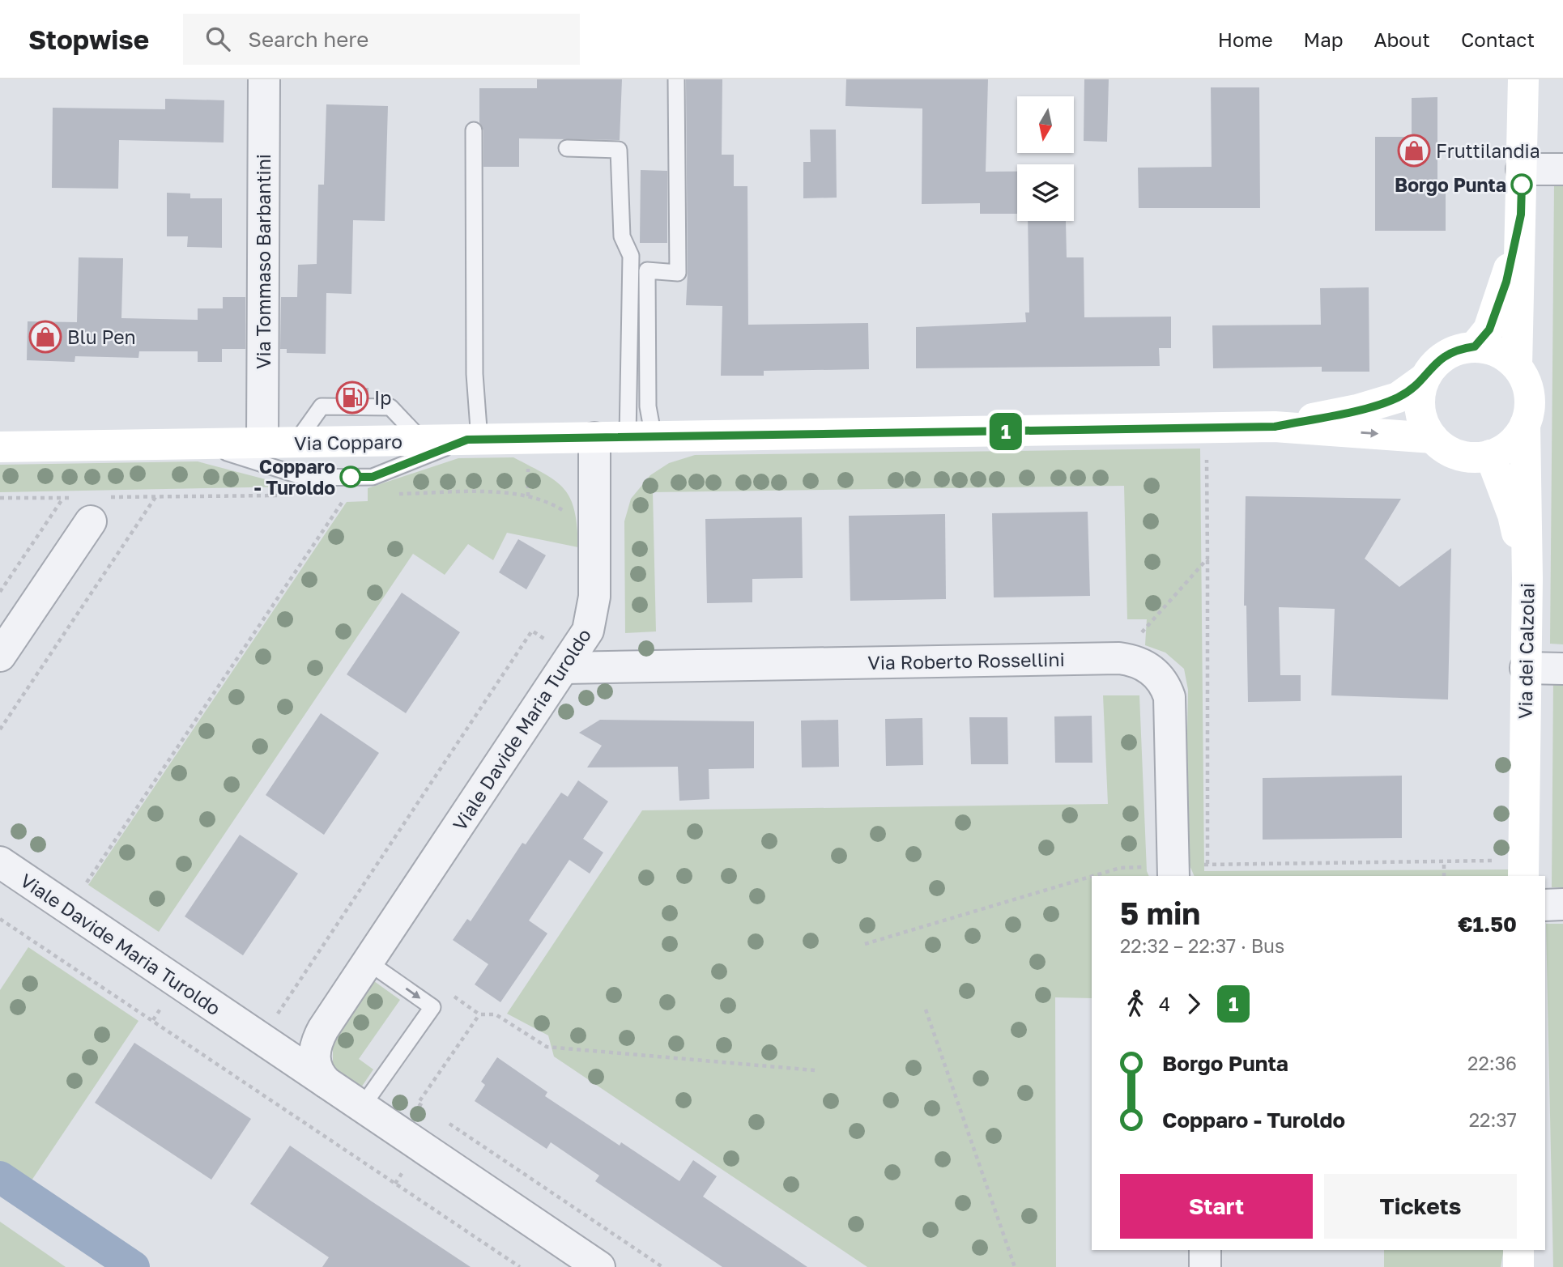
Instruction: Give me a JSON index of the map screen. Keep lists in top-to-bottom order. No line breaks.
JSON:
{"streets":{"street":["Via Tommaso Barbantini","Via Copparo","Via dei Calzolai","Via Roberto Rossellini","Viale Davide Maria Turoldo"]},"crossings":[["Via Tommaso Barbantini","Via Copparo"],["Via Copparo","Via dei Calzolai"],["Via Copparo","Viale Davide Maria Turoldo"],["Via Roberto Rossellini","Viale Davide Maria Turoldo"]],"places":{"shop":["Fruttilandia","Blu Pen"],"other":["Borgo Punta","Copparo - Turoldo"],"fuel station":["Ip"]},"lines":["bus line 1"],"north":"bottom","page":{"header":"Stopwise","search":"Search here","nav":["Home","Map","About","Contact"],"on_map":"1","heading":["5 min","22:32 – 22:37 · Bus","€1.50"],"legs":["4","1"],"list":[{"name":"Borgo Punta","value":"22:36"},{"name":"Copparo - Turoldo","value":"22:37"}],"buttons":["Start","Tickets"]}}
